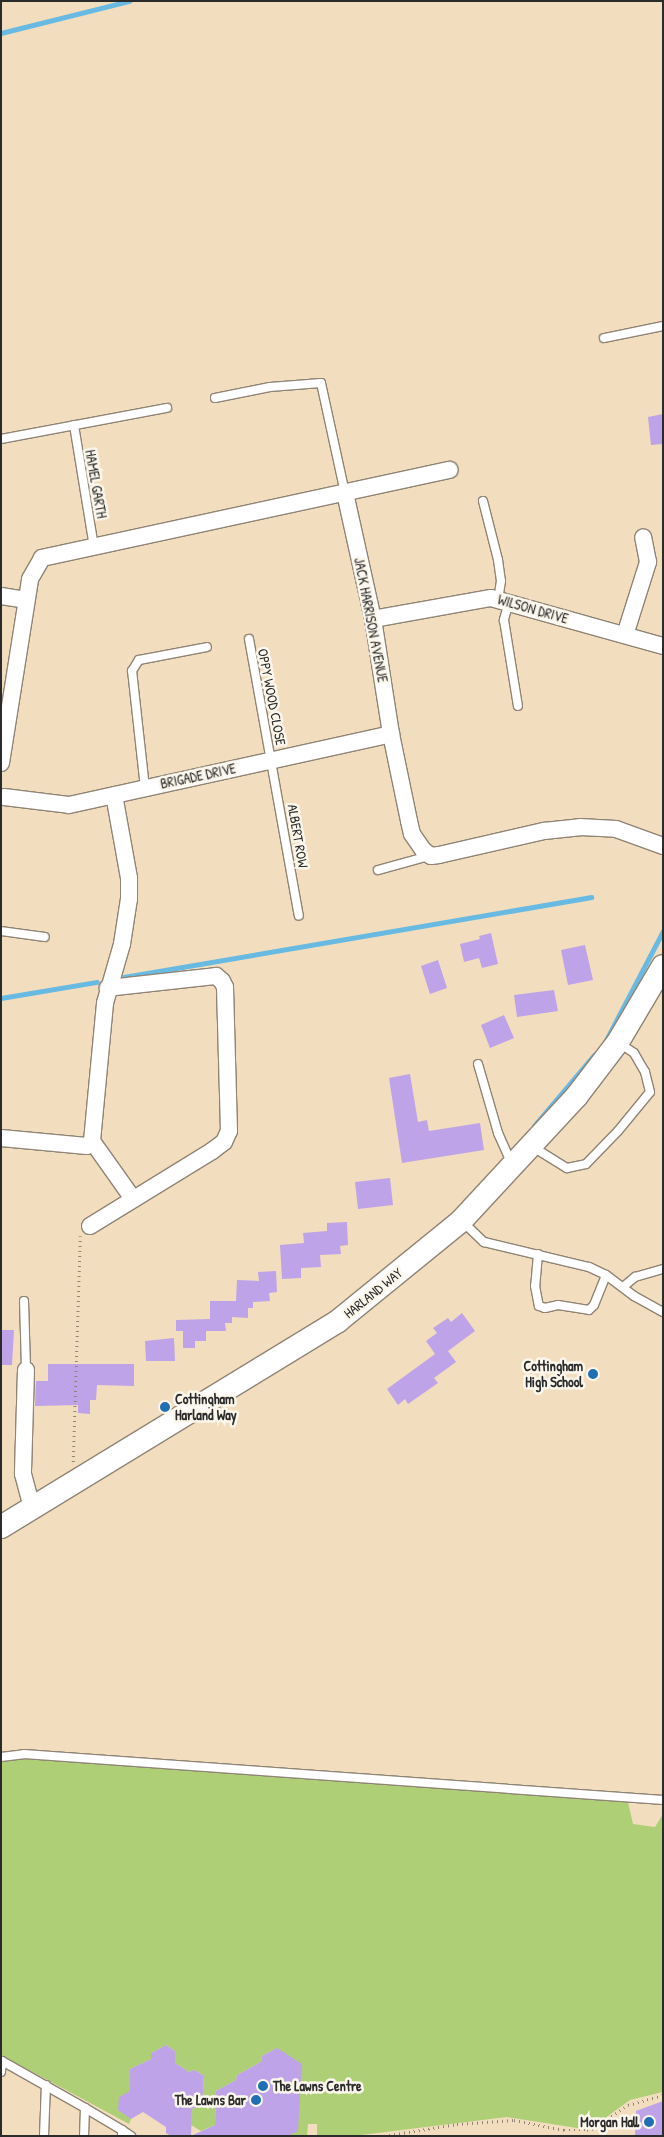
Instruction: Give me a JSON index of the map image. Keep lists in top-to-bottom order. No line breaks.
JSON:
{"streets":{"main road":["HARLAND WAY"],"street":["WILSON DRIVE","JACK HARRISON AVENUE","BRIGADE DRIVE"],"lane":["HAMEL GARTH","OPPY WOOD CLOSE","ALBERT ROW"]},"crossings":[["WILSON DRIVE","JACK HARRISON AVENUE"],["JACK HARRISON AVENUE","BRIGADE DRIVE"],["OPPY WOOD CLOSE","BRIGADE DRIVE"],["OPPY WOOD CLOSE","ALBERT ROW"],["BRIGADE DRIVE","ALBERT ROW"]],"places":["Cottingham High School","Cottingham Harland Way","The Lawns Centre","The Lawns Bar","Morgan Hall"]}
